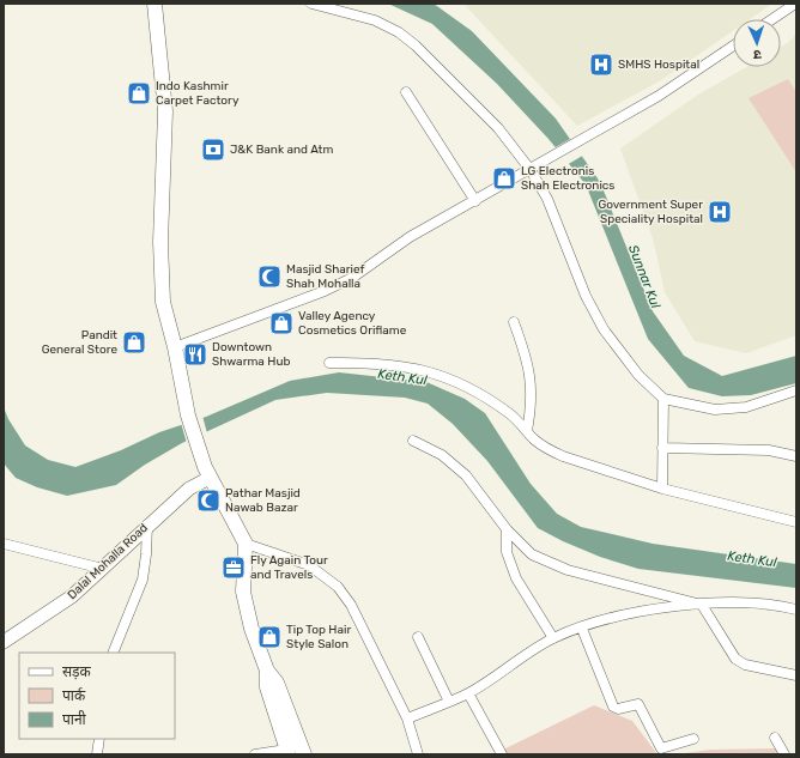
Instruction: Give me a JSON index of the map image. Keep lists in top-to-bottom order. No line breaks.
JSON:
{"streets":{"street":["Dalal Mohalla Road"]},"water":["Sunnar Kul","Keth Kul"],"places":{"hospital":["SMHS Hospital","Government Super Speciality Hospital"],"shop":["Indo Kashmir Carpet Factory","LG Electronis Shah Electronics","Valley Agency Cosmetics Oriflame","Pandit General Store","Tip Top Hair Style Salon"],"bank":["J&K Bank and Atm"],"mosque":["Masjid Sharief Shah Mohalla","Pathar Masjid Nawab Bazar"],"restaurant":["Downtown Shwarma Hub"],"office":["Fly Again Tour and Travels"]},"legend":["सड़क","पार्क","पानी"],"north":"bottom"}
